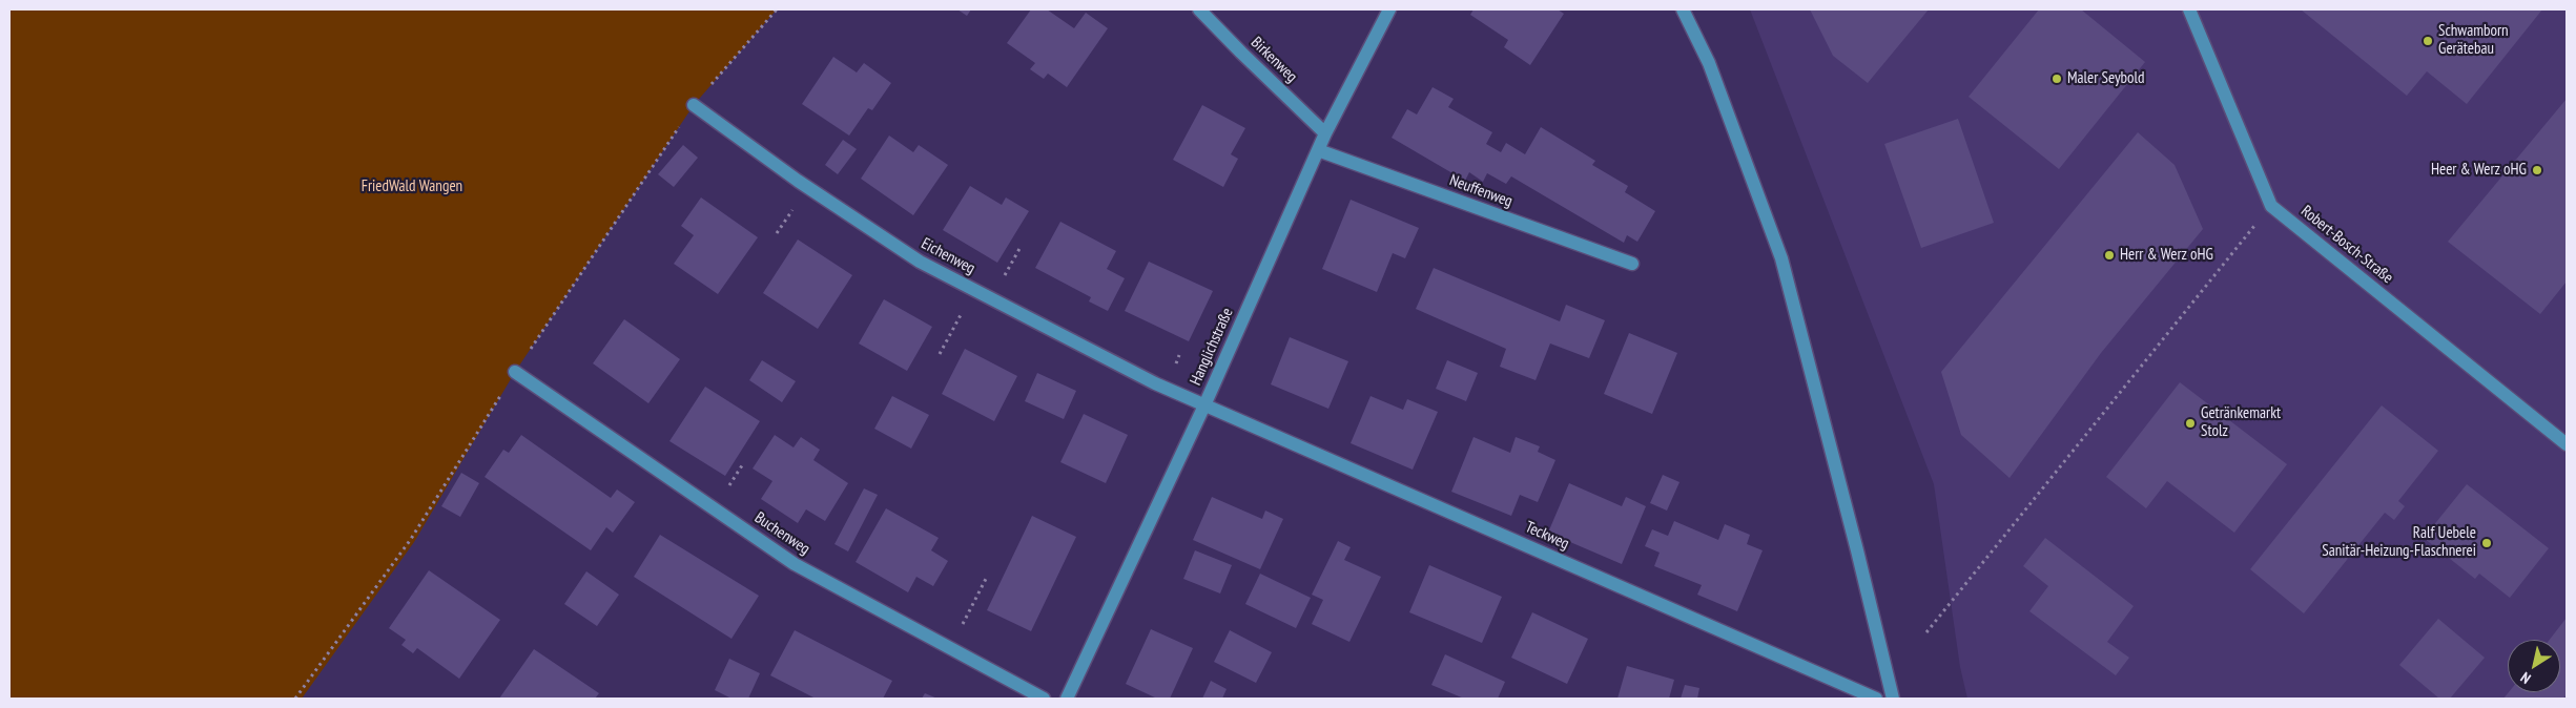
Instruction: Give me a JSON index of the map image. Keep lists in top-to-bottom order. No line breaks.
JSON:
{"streets":{"street":["Birkenweg","Neuffenweg","Robert-Bosch-Straße","Eichenweg","Hanglichstraße","Buchenweg","Teckweg"]},"crossings":[["Birkenweg","Hanglichstraße"],["Neuffenweg","Hanglichstraße"],["Eichenweg","Hanglichstraße"],["Eichenweg","Teckweg"],["Hanglichstraße","Teckweg"]],"parks":["FriedWald Wangen"],"places":["Schwamborn Gerätebau","Maler Seybold","Heer & Werz oHG","Herr & Werz oHG","Getränkemarkt Stolz","Ralf Uebele Sanitär-Heizung-Flaschnerei"],"north":"bottom left"}
